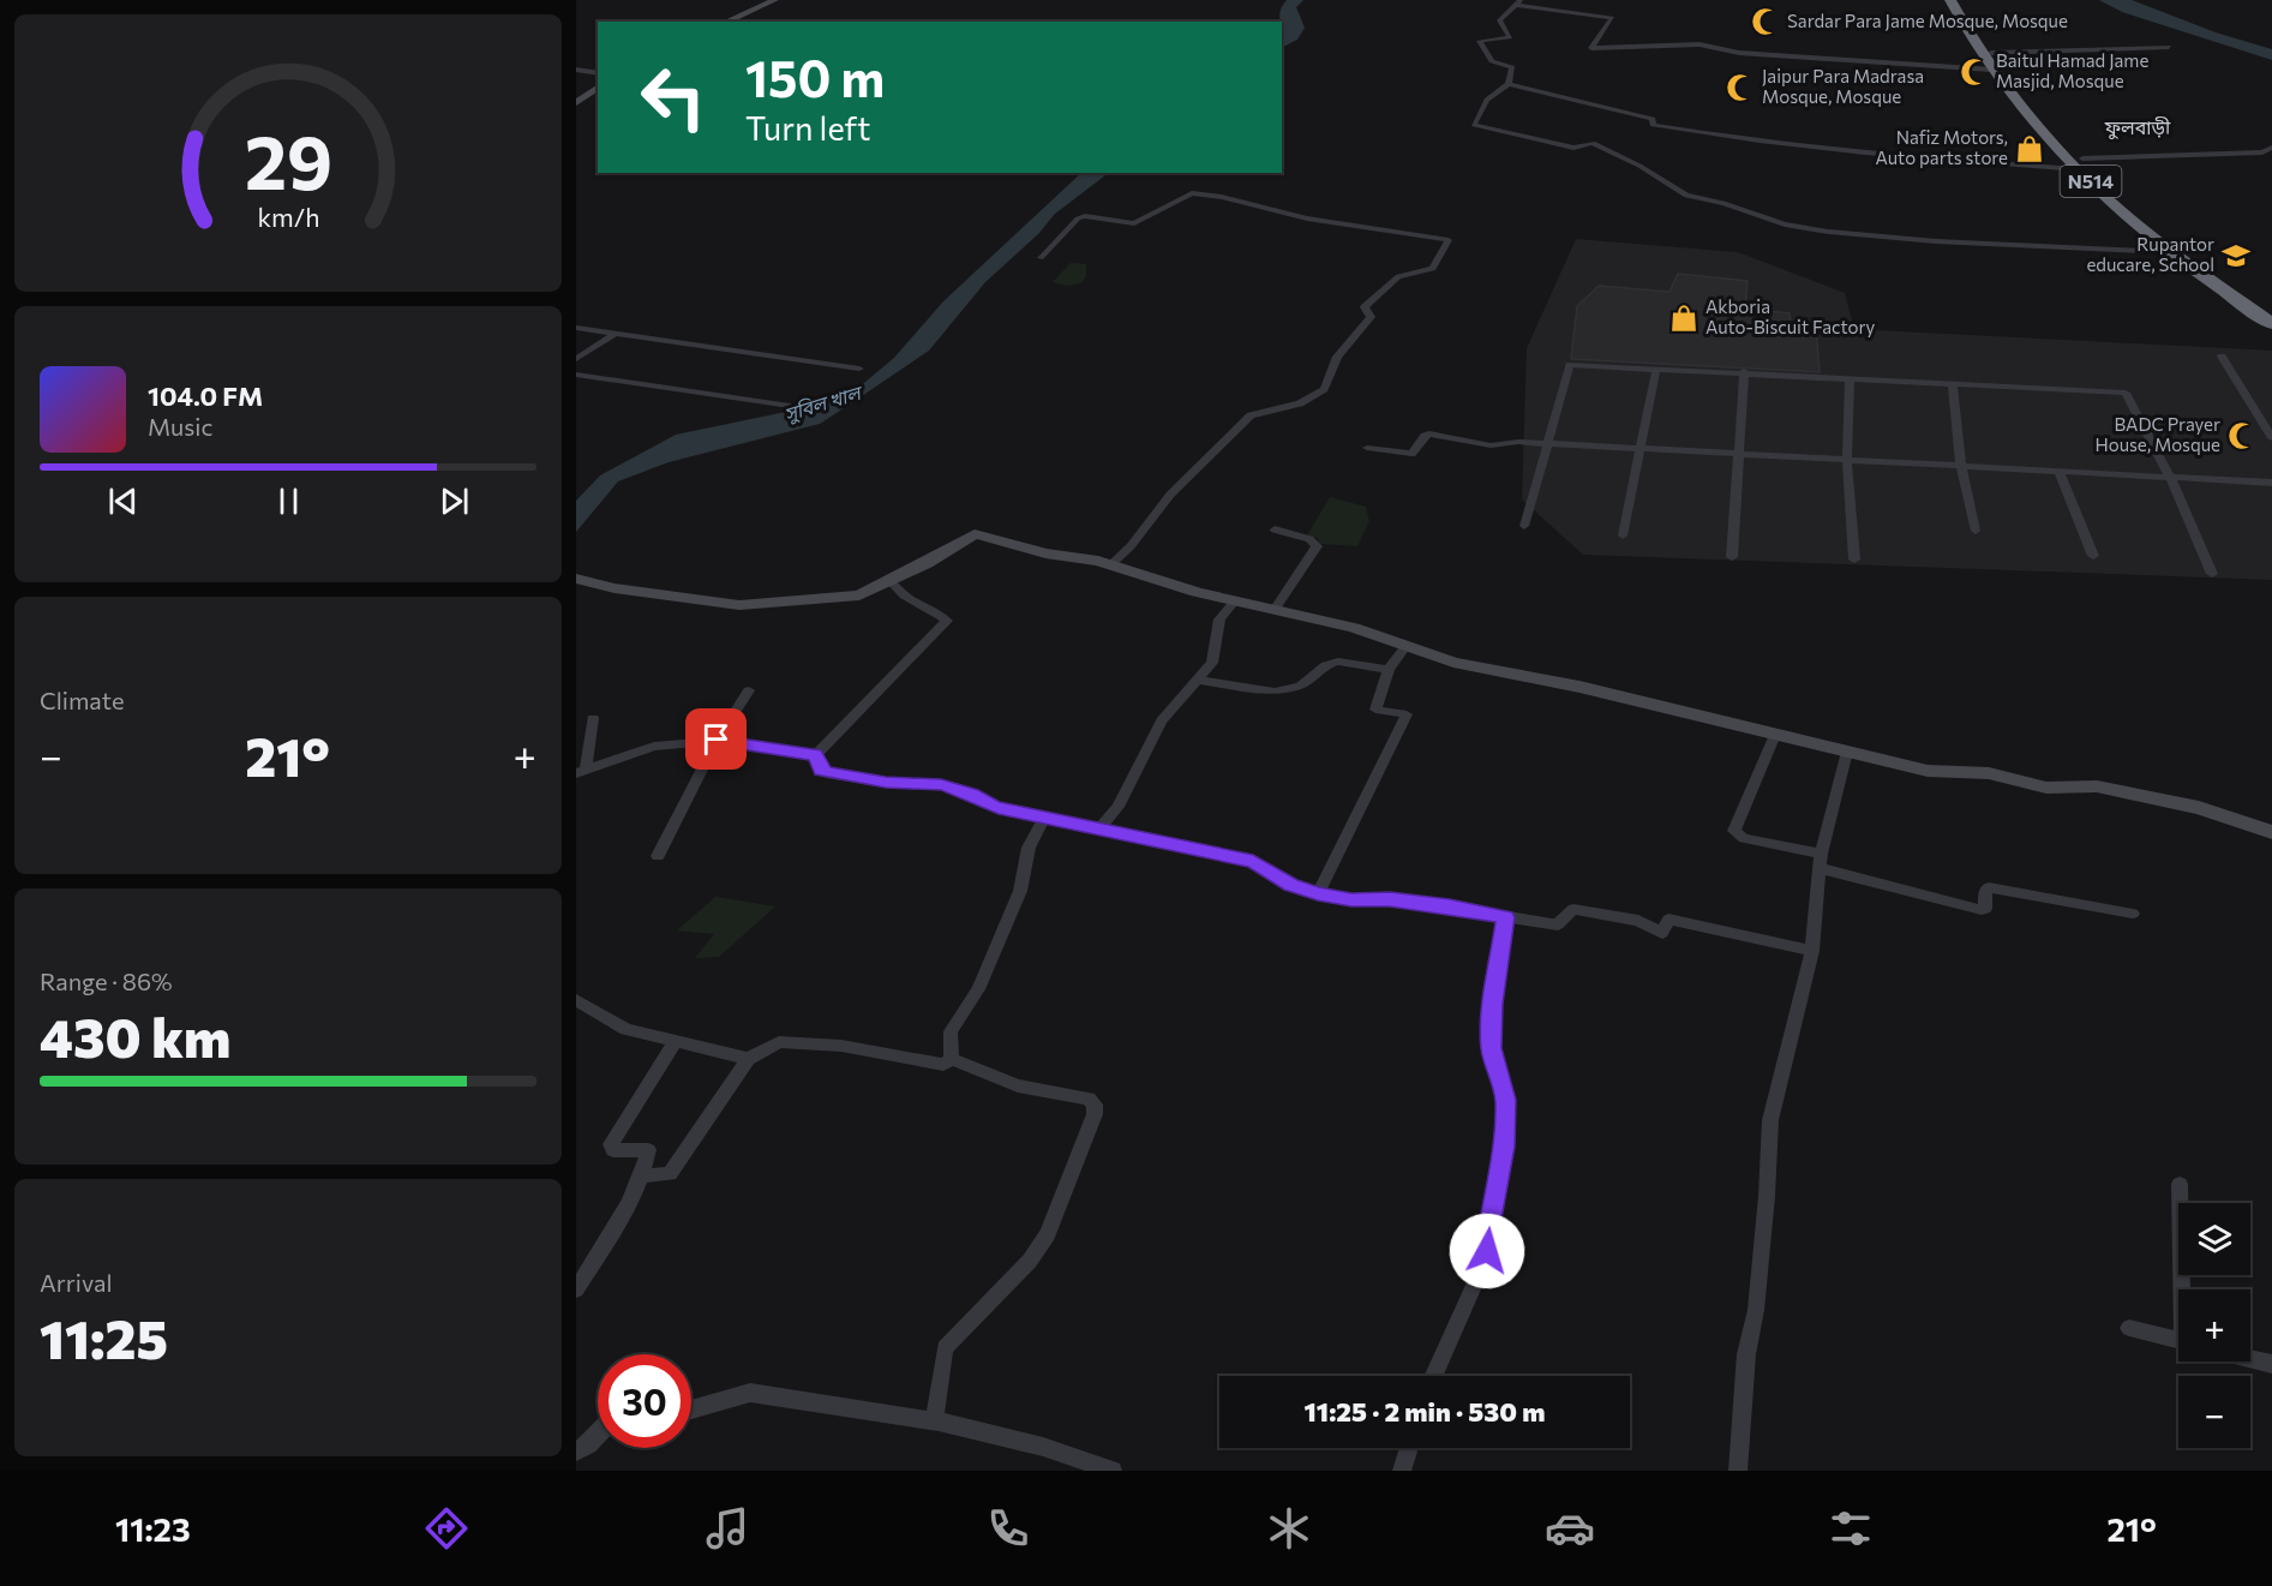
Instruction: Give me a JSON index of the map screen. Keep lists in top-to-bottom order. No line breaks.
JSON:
{"streets":{"highway":["N514"]},"districts":["ফুলবাড়ী"],"water":["সুবিল খাল"],"places":{"mosque":["Sardar Para Jame Mosque, Mosque","Baitul Hamad Jame Masjid, Mosque","Jaipur Para Madrasa Mosque, Mosque","BADC Prayer House, Mosque"],"shop":["Nafiz Motors, Auto parts store","Akboria Auto-Biscuit Factory"],"school or university":["Rupantor educare, School"]},"page":{"turn":["150 m","Turn left"],"song":["104.0 FM","Music"],"tile":["Climate",["Range · 86%","430 km"],["Arrival","11:25"]],"heat":["−","21°","+"],"map_buttons":["+","−"],"limit":"30","trip":"11:25 · 2 min · 530 m","tabs":["11:23","21°"],"gauge":["29","km/h"]}}
